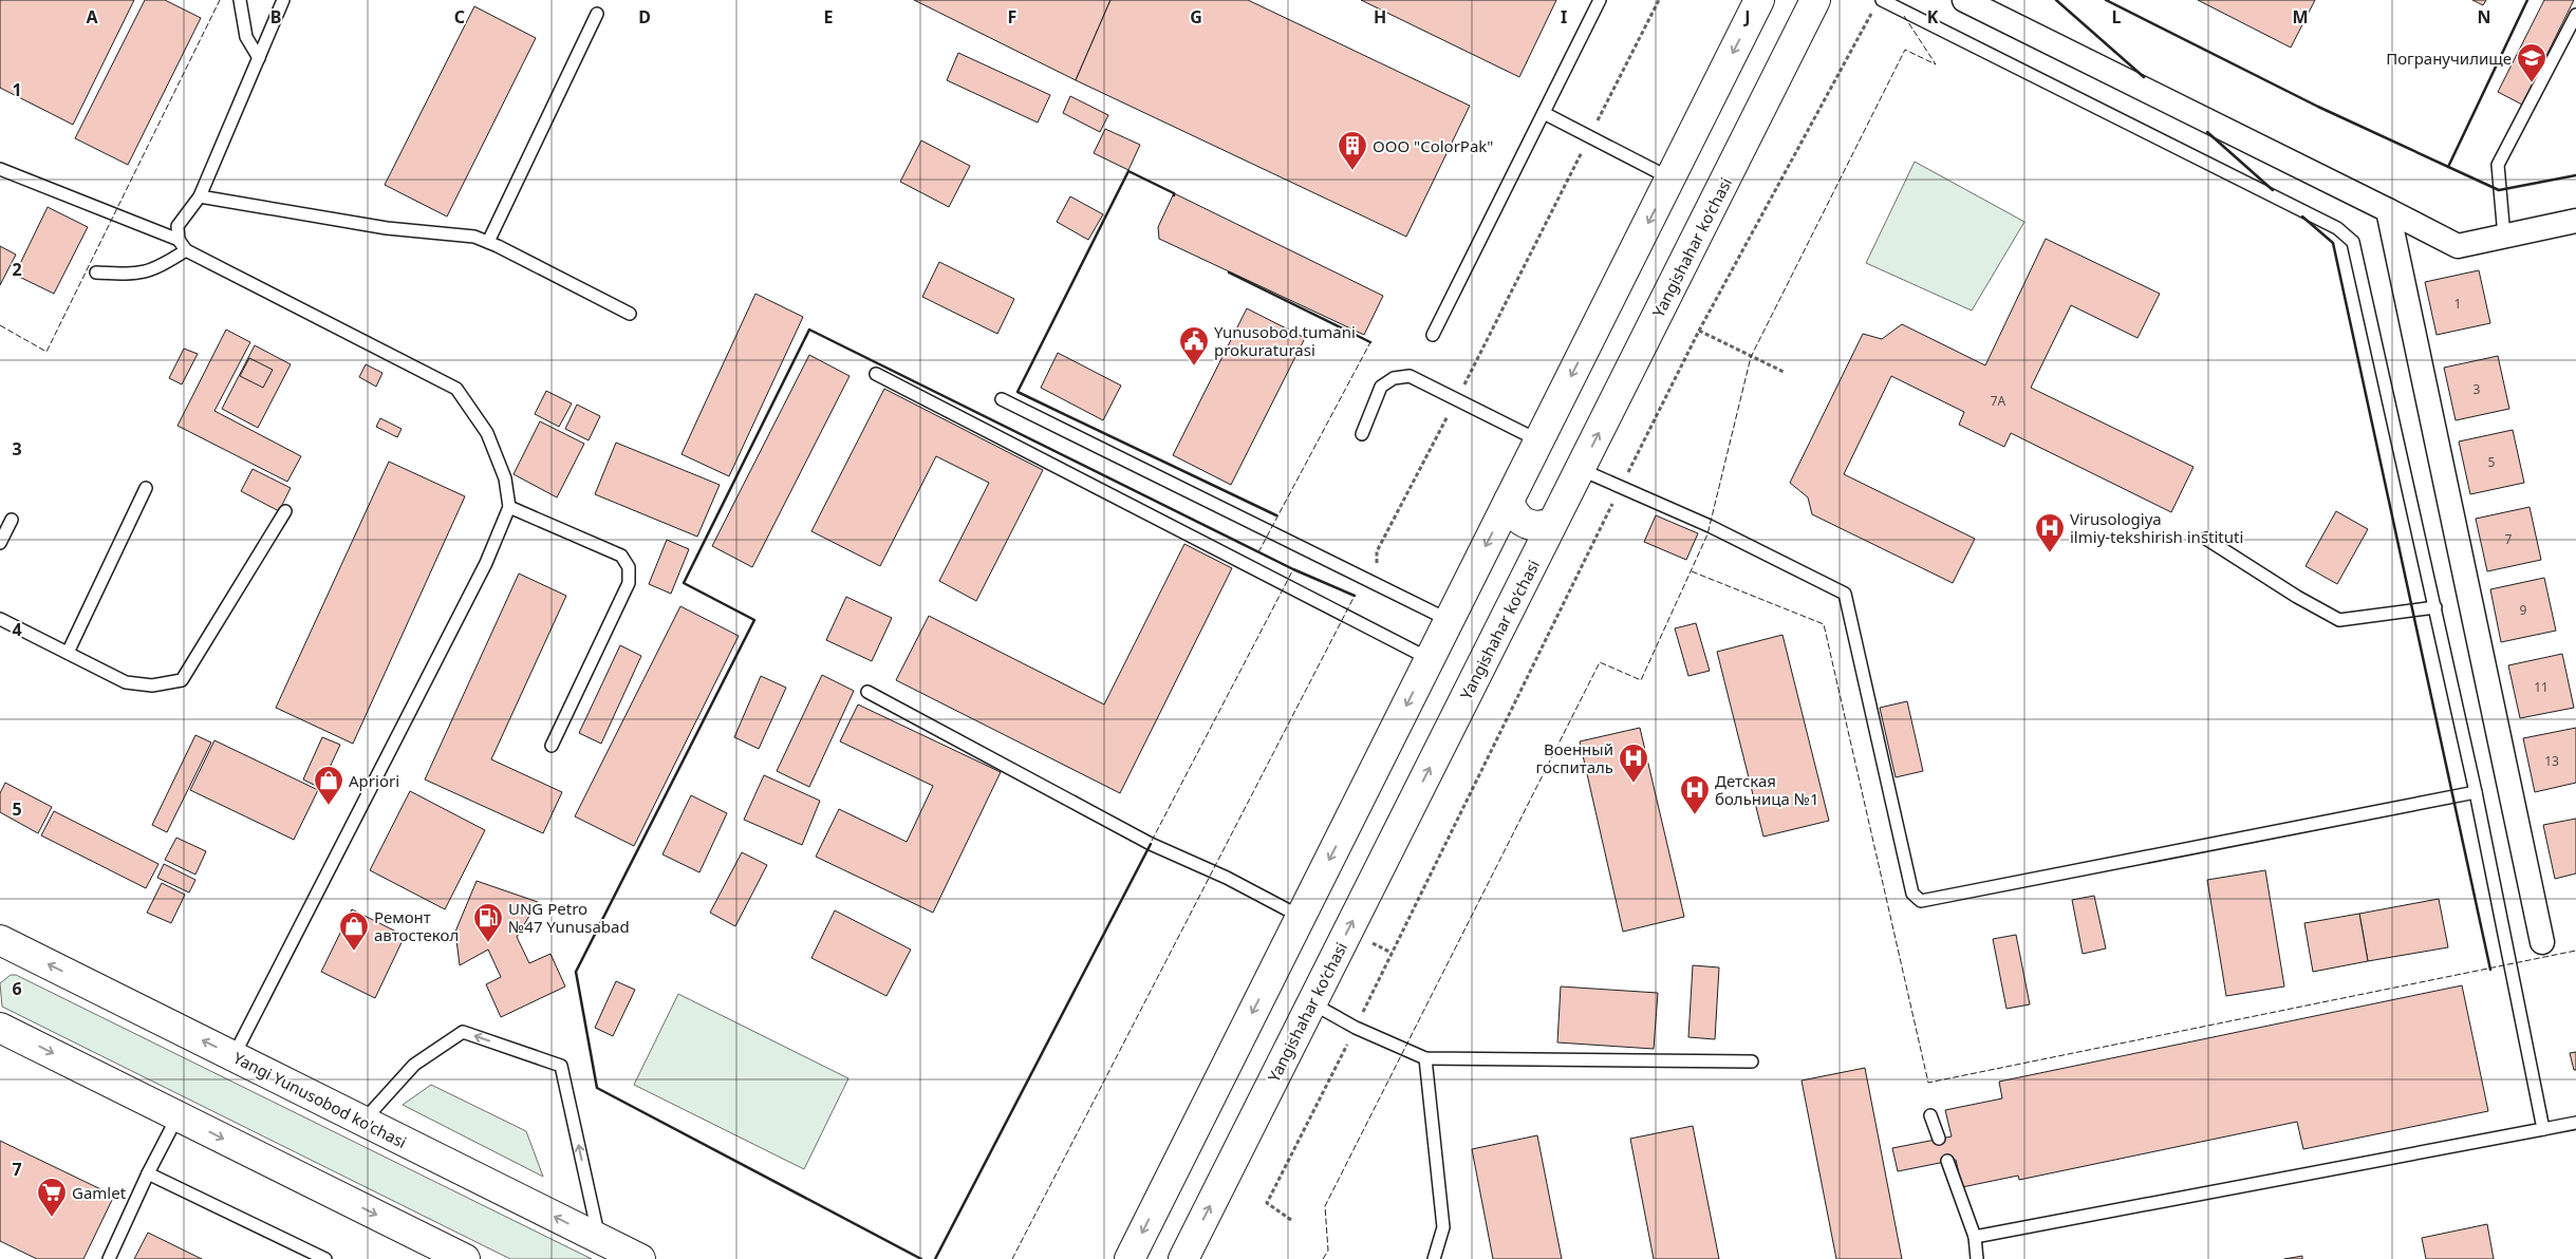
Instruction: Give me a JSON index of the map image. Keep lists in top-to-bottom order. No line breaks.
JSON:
{"streets":{"main road":["Yangishahar ko‘chasi","Yangi Yunusobod ko'chasi"]},"places":{"school or university":["Погранучилище"],"building":["OOO \"ColorPak\""],"public building":["Yunusobod tumani prokuraturasi"],"hospital":["Virusologiya ilmiy-tekshirish instituti","Военный госпиталь","Детская больница №1"],"shop":["Apriori","Ремонт автостекол"],"fuel station":["UNG Petro №47 Yunusabad"],"supermarket":["Gamlet"]},"house_numbers":["1","3","7A","5","7","9","11","13"],"grid":{"columns":["A","B","C","D","E","F","G","H","I","J","K","L","M","N"],"rows":["1","2","3","4","5","6","7"]}}
